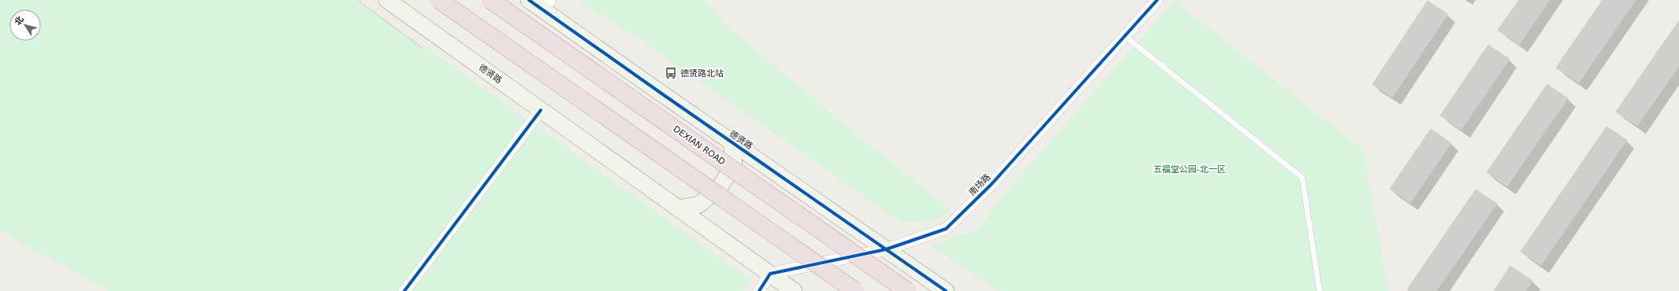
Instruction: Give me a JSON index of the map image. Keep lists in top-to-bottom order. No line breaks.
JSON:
{"streets":{"highway":["DEXIAN ROAD"],"street":["德贤路","南场路"]},"crossings":[["德贤路","南场路"]],"parks":["五福堂公园-北一区"],"places":{"bus stop":["德贤路北站"]},"north":"top left"}
